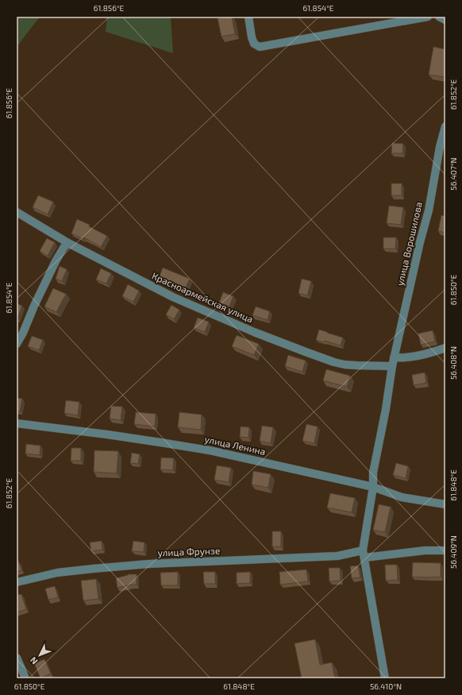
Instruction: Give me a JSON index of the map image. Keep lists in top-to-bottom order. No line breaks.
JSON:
{"streets":{"street":["улица Ворошилова","Красноармейская улица","улица Ленина","улица Фрунзе"]},"crossings":[["улица Ворошилова","Красноармейская улица"],["улица Ворошилова","улица Ленина"],["улица Ворошилова","улица Фрунзе"]],"north":"bottom left","coordinates":["61.856°E","61.854°E","61.852°E","56.407°N","61.850°E","56.408°N","61.848°E","56.409°N","56.410°N"]}
